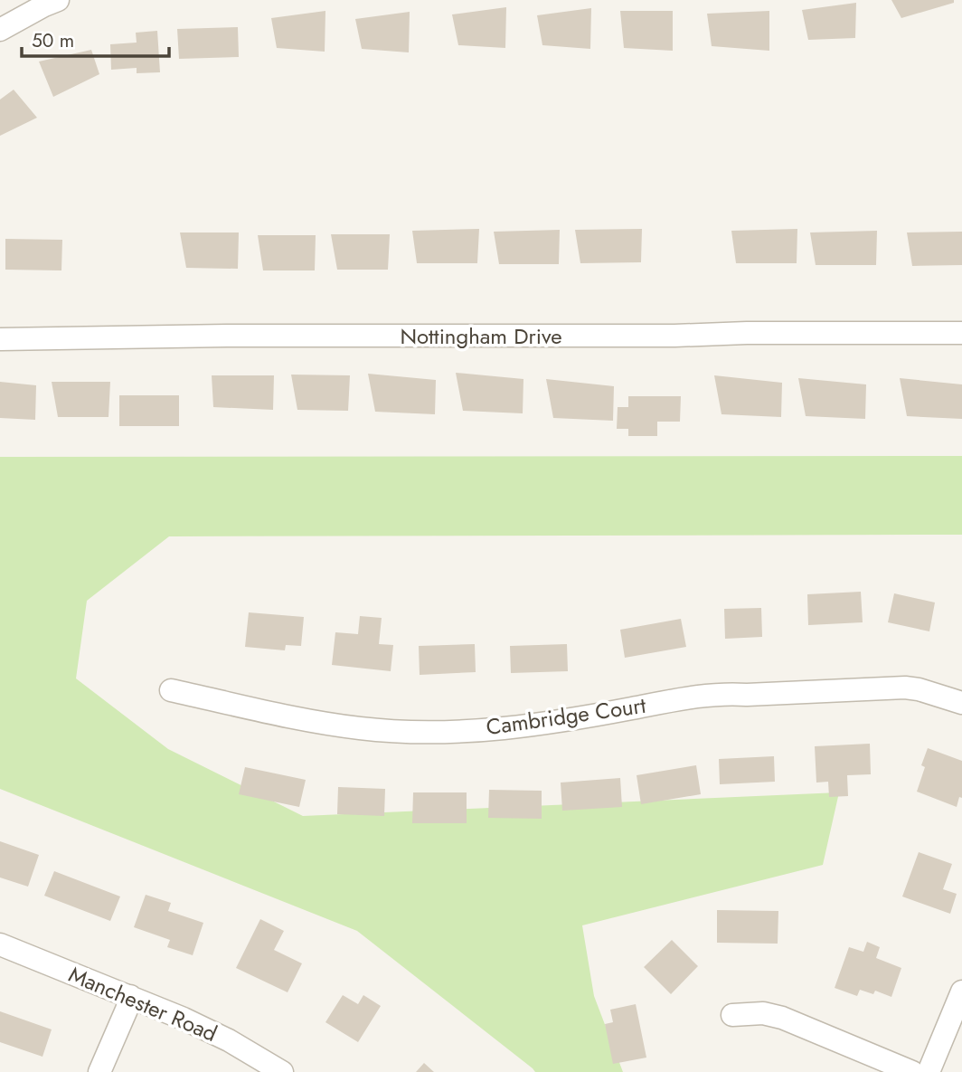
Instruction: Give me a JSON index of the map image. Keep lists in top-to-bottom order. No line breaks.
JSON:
{"streets":{"street":["Nottingham Drive","Cambridge Court","Manchester Road"]},"scale_bar":"50 m"}
